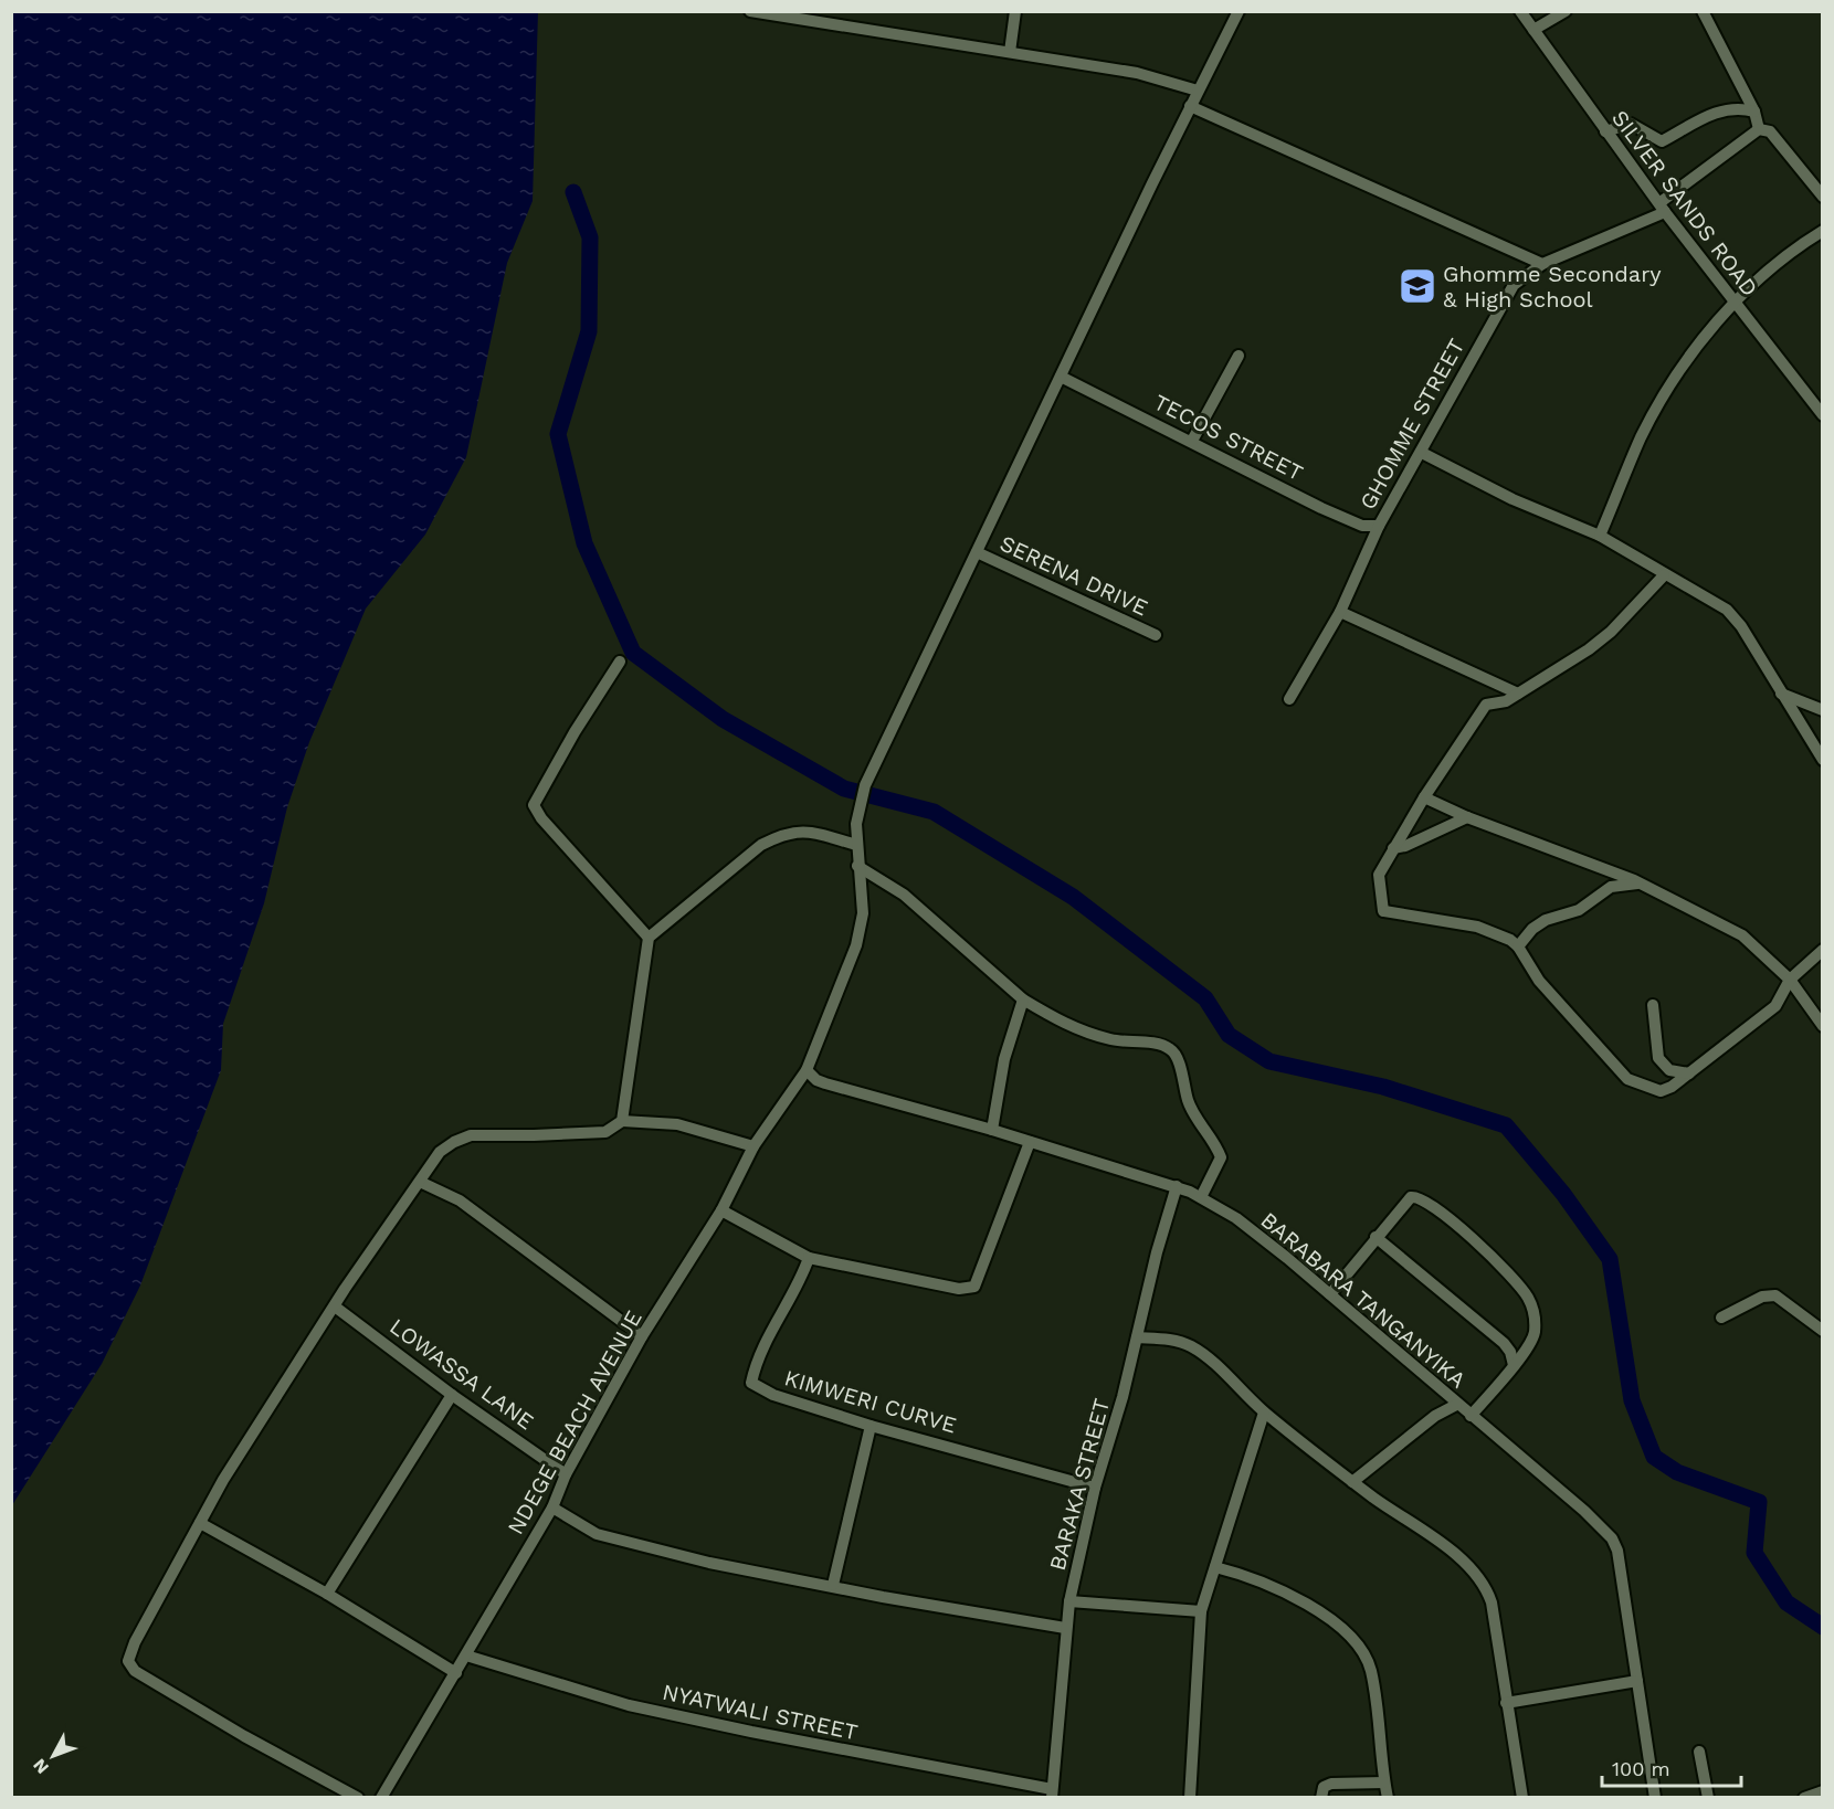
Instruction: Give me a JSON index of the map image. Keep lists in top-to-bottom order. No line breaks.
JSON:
{"streets":{"street":["SILVER SANDS ROAD","GHOMME STREET","TECOS STREET","SERENA DRIVE","BARABARA TANGANYIKA","LOWASSA LANE","KIMWERI CURVE","NDEGE BEACH AVENUE","BARAKA STREET","NYATWALI STREET"]},"crossings":[["SILVER SANDS ROAD","GHOMME STREET"],["GHOMME STREET","TECOS STREET"],["TECOS STREET","NDEGE BEACH AVENUE"],["SERENA DRIVE","NDEGE BEACH AVENUE"],["BARABARA TANGANYIKA","NDEGE BEACH AVENUE"],["BARABARA TANGANYIKA","BARAKA STREET"],["LOWASSA LANE","NDEGE BEACH AVENUE"],["KIMWERI CURVE","BARAKA STREET"],["NDEGE BEACH AVENUE","NYATWALI STREET"],["BARAKA STREET","NYATWALI STREET"]],"places":{"school or university":["Ghomme Secondary & High School"]},"scale_bar":"100 m","north":"bottom left"}
